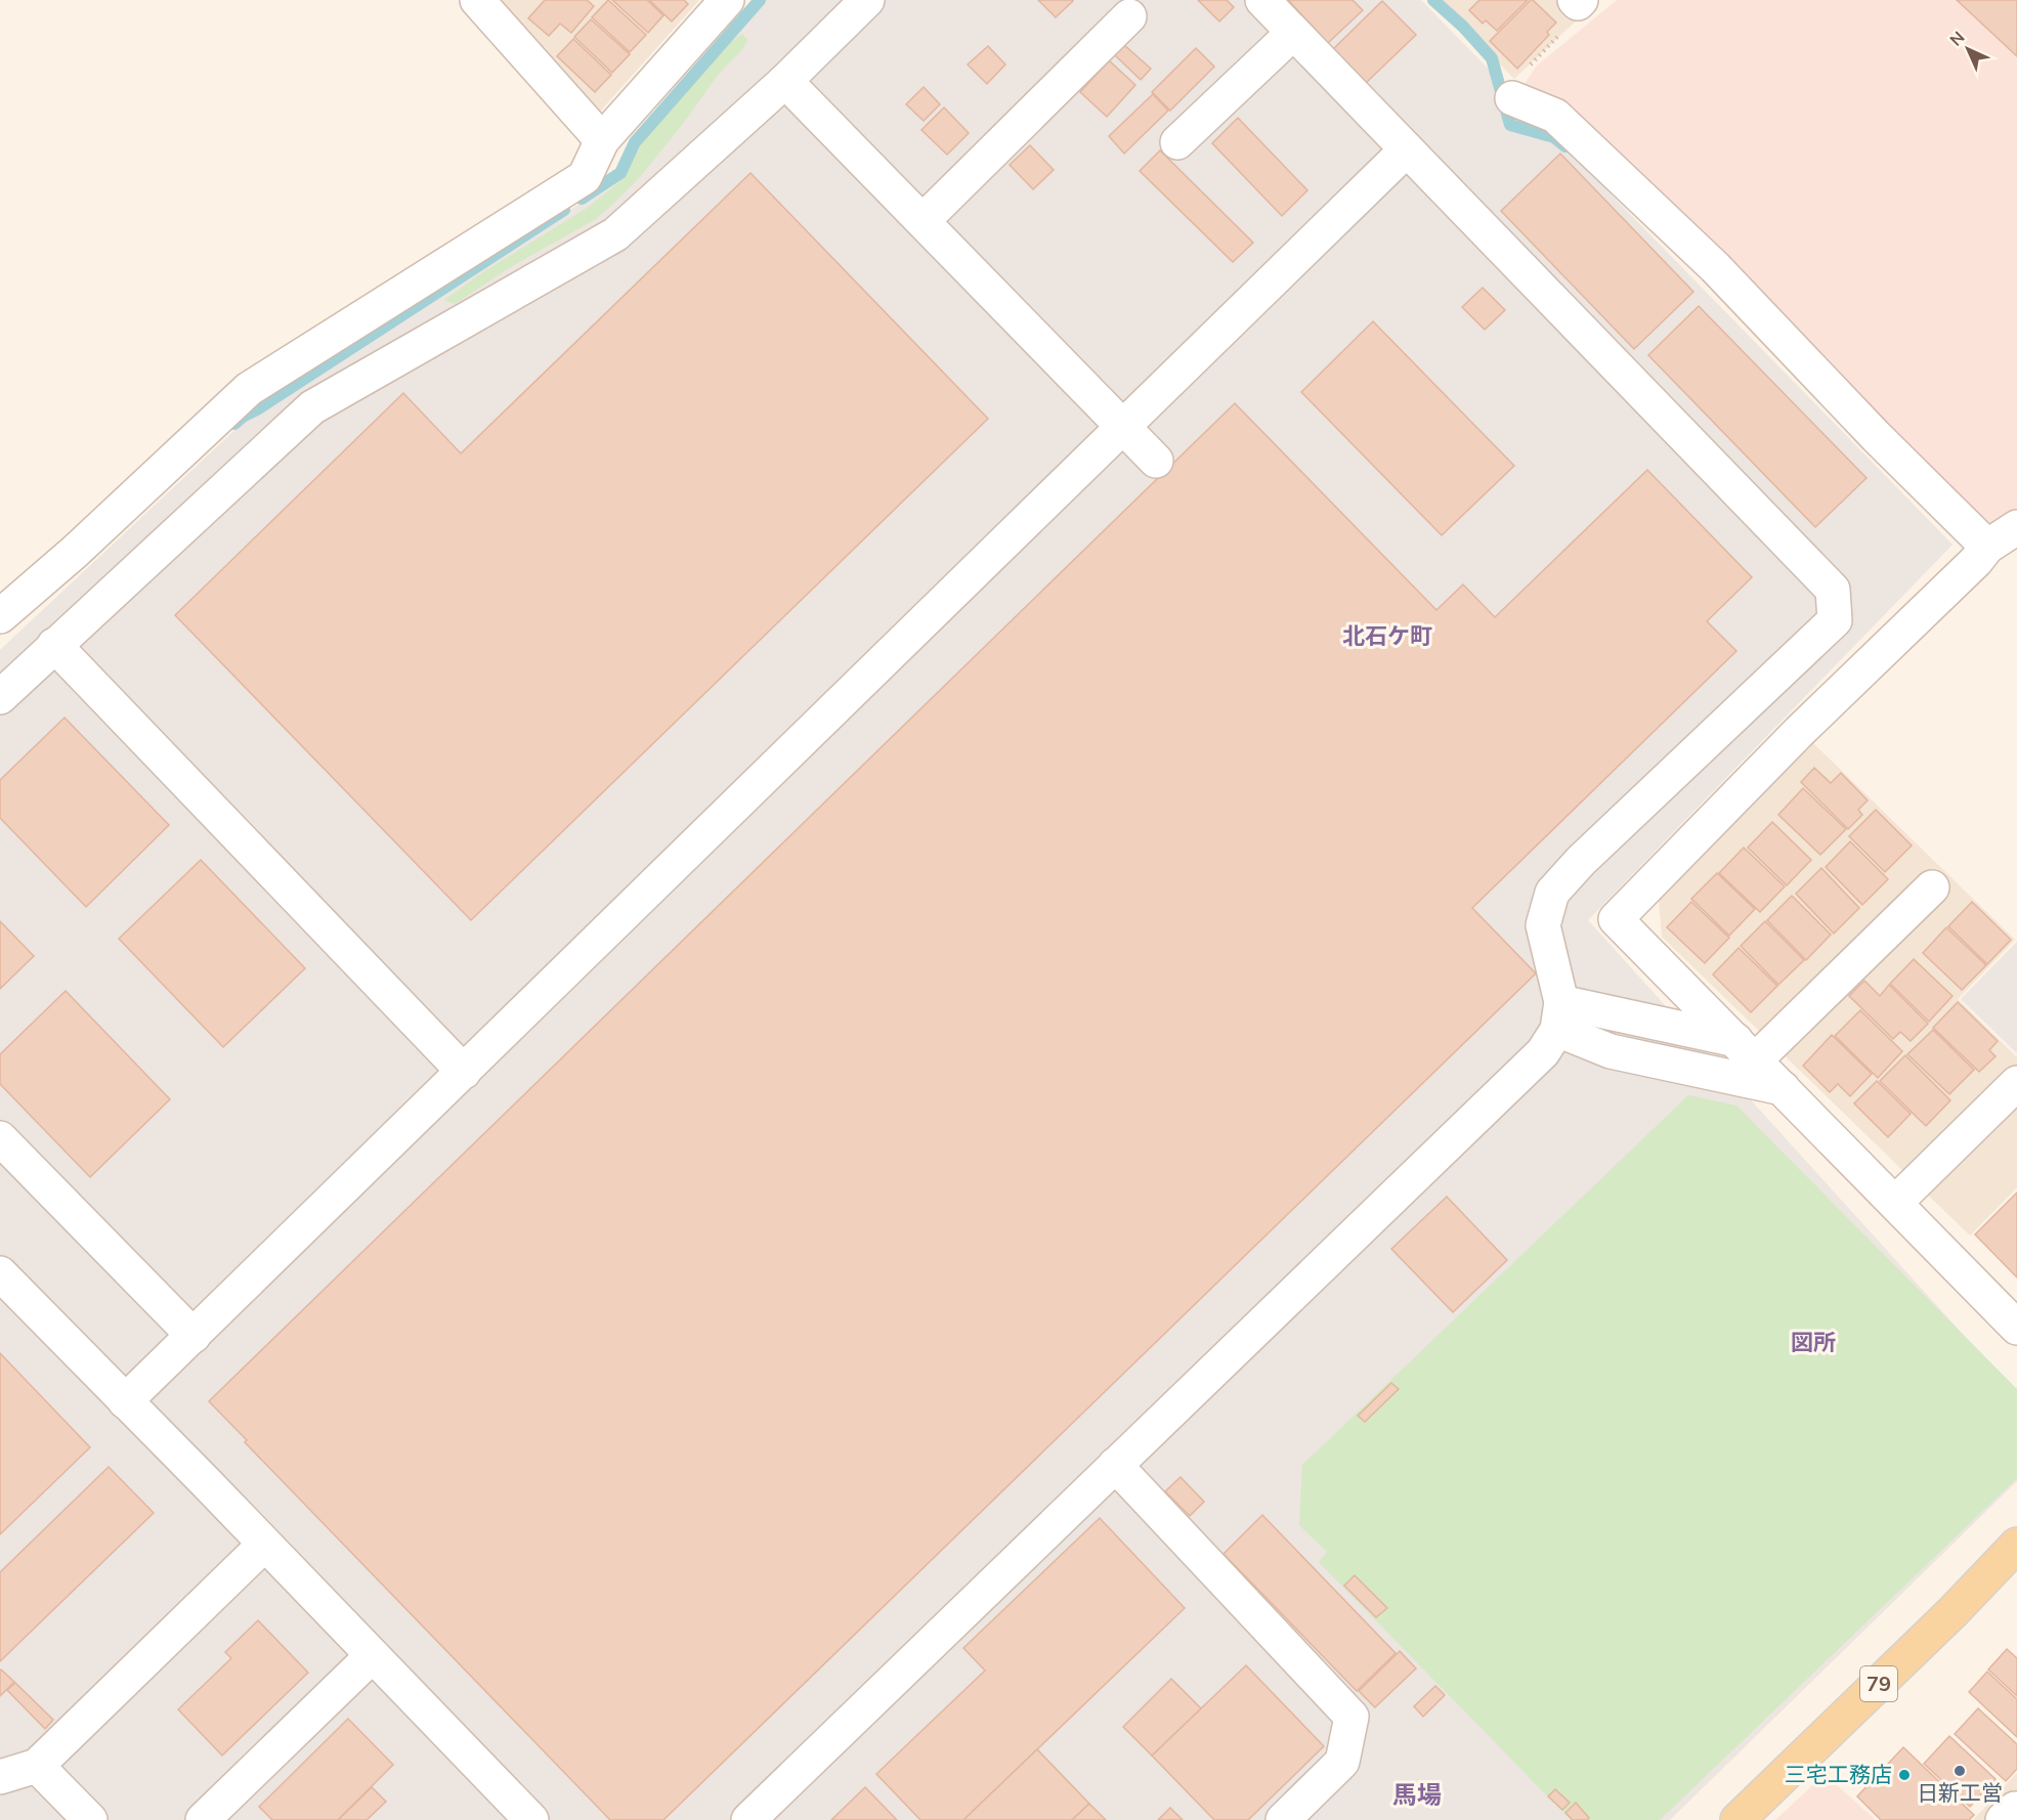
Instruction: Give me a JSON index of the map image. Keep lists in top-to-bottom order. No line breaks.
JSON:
{"streets":{"main road":["79"]},"districts":["北石ケ町","図所","馬場"],"places":["日新工営","三宅工務店"],"north":"top left"}
